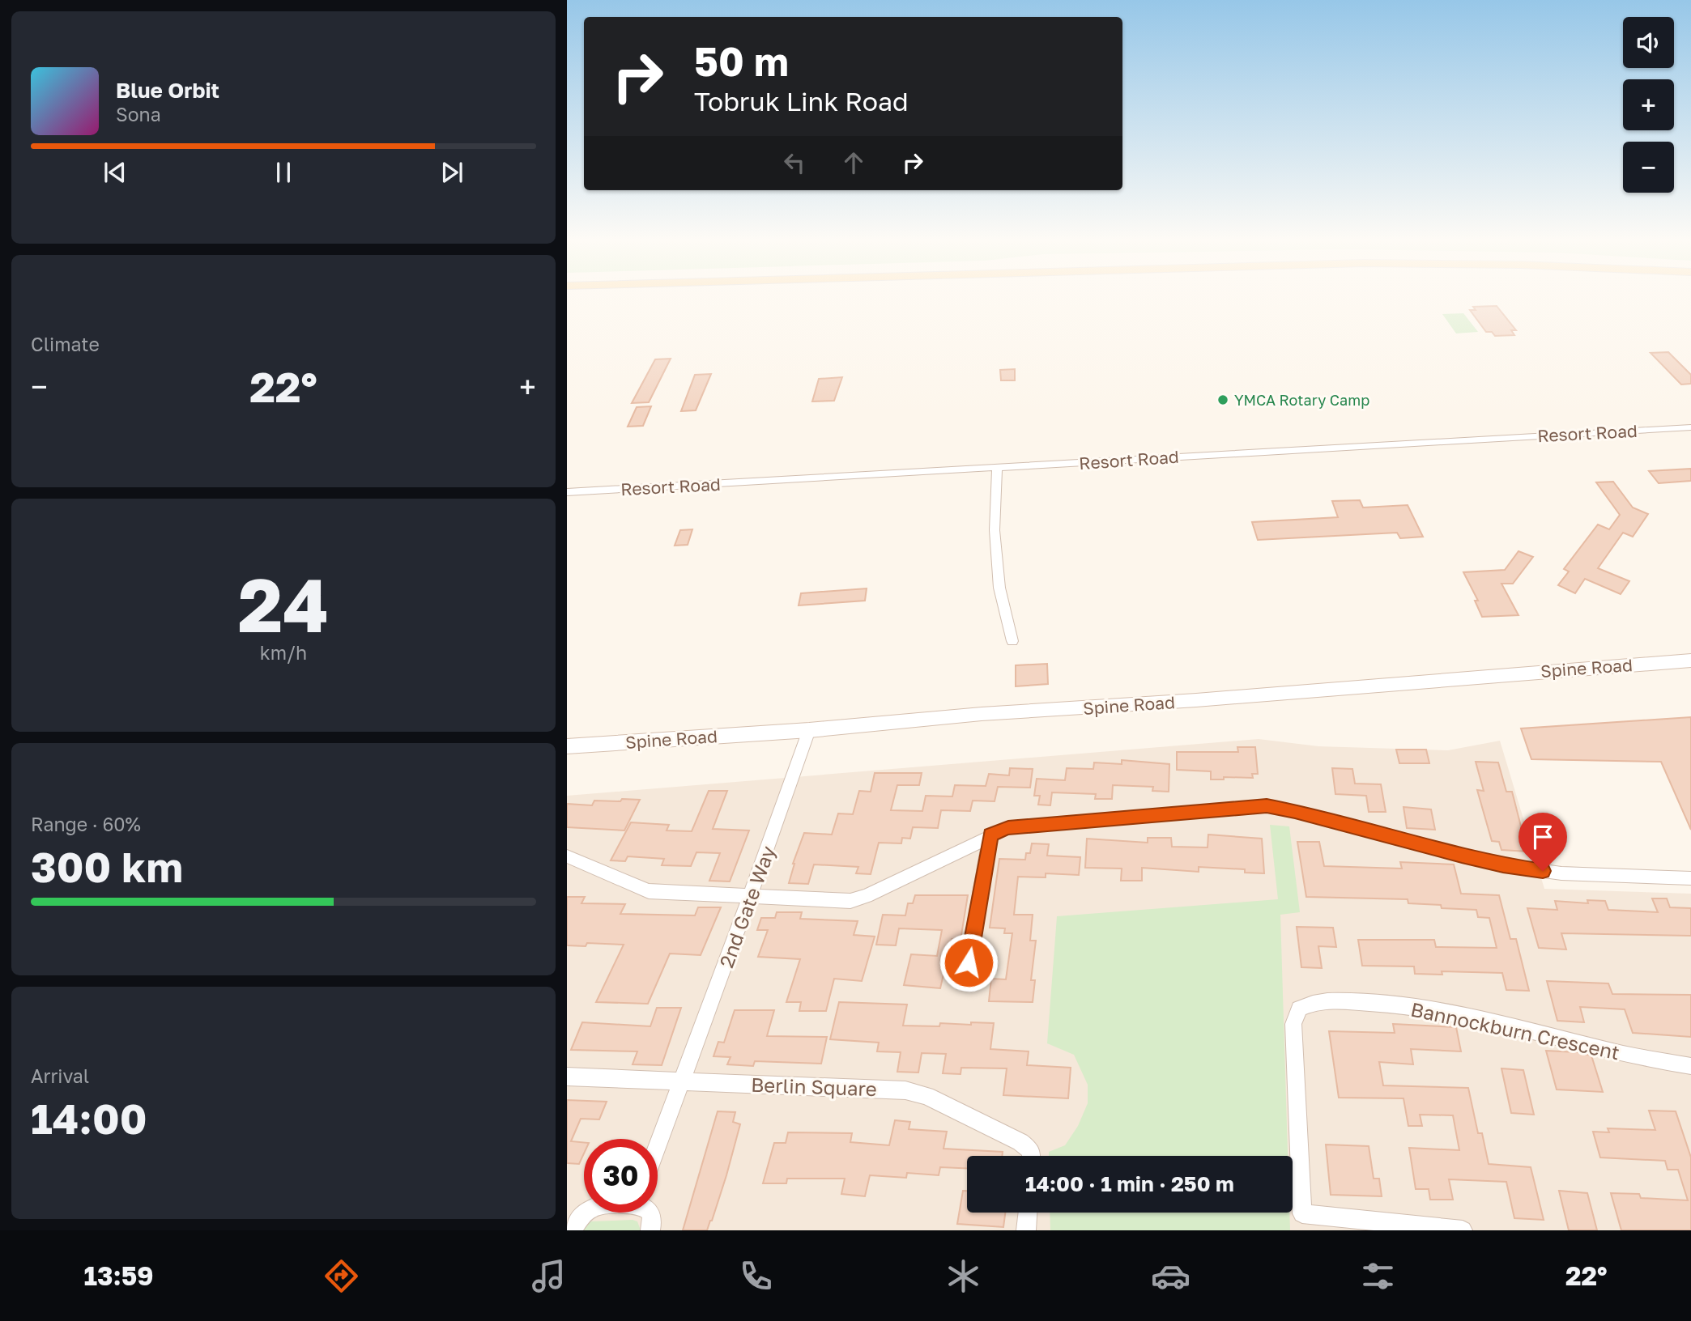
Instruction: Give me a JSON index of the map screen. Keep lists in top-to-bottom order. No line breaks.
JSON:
{"streets":{"main road":["Spine Road"],"street":["Resort Road","2nd Gate Way","Bannockburn Crescent","Berlin Square"]},"crossings":[["Spine Road","2nd Gate Way"],["2nd Gate Way","Berlin Square"]],"places":["YMCA Rotary Camp"],"page":{"map_buttons":["+","−"],"turn":["50 m","Tobruk Link Road"],"song":["Blue Orbit","Sona"],"tile":["Climate",["24","km/h"],["Range · 60%","300 km"],["Arrival","14:00"]],"heat":["−","22°","+"],"limit":"30","trip":"14:00 · 1 min · 250 m","tabs":["13:59","22°"]}}
